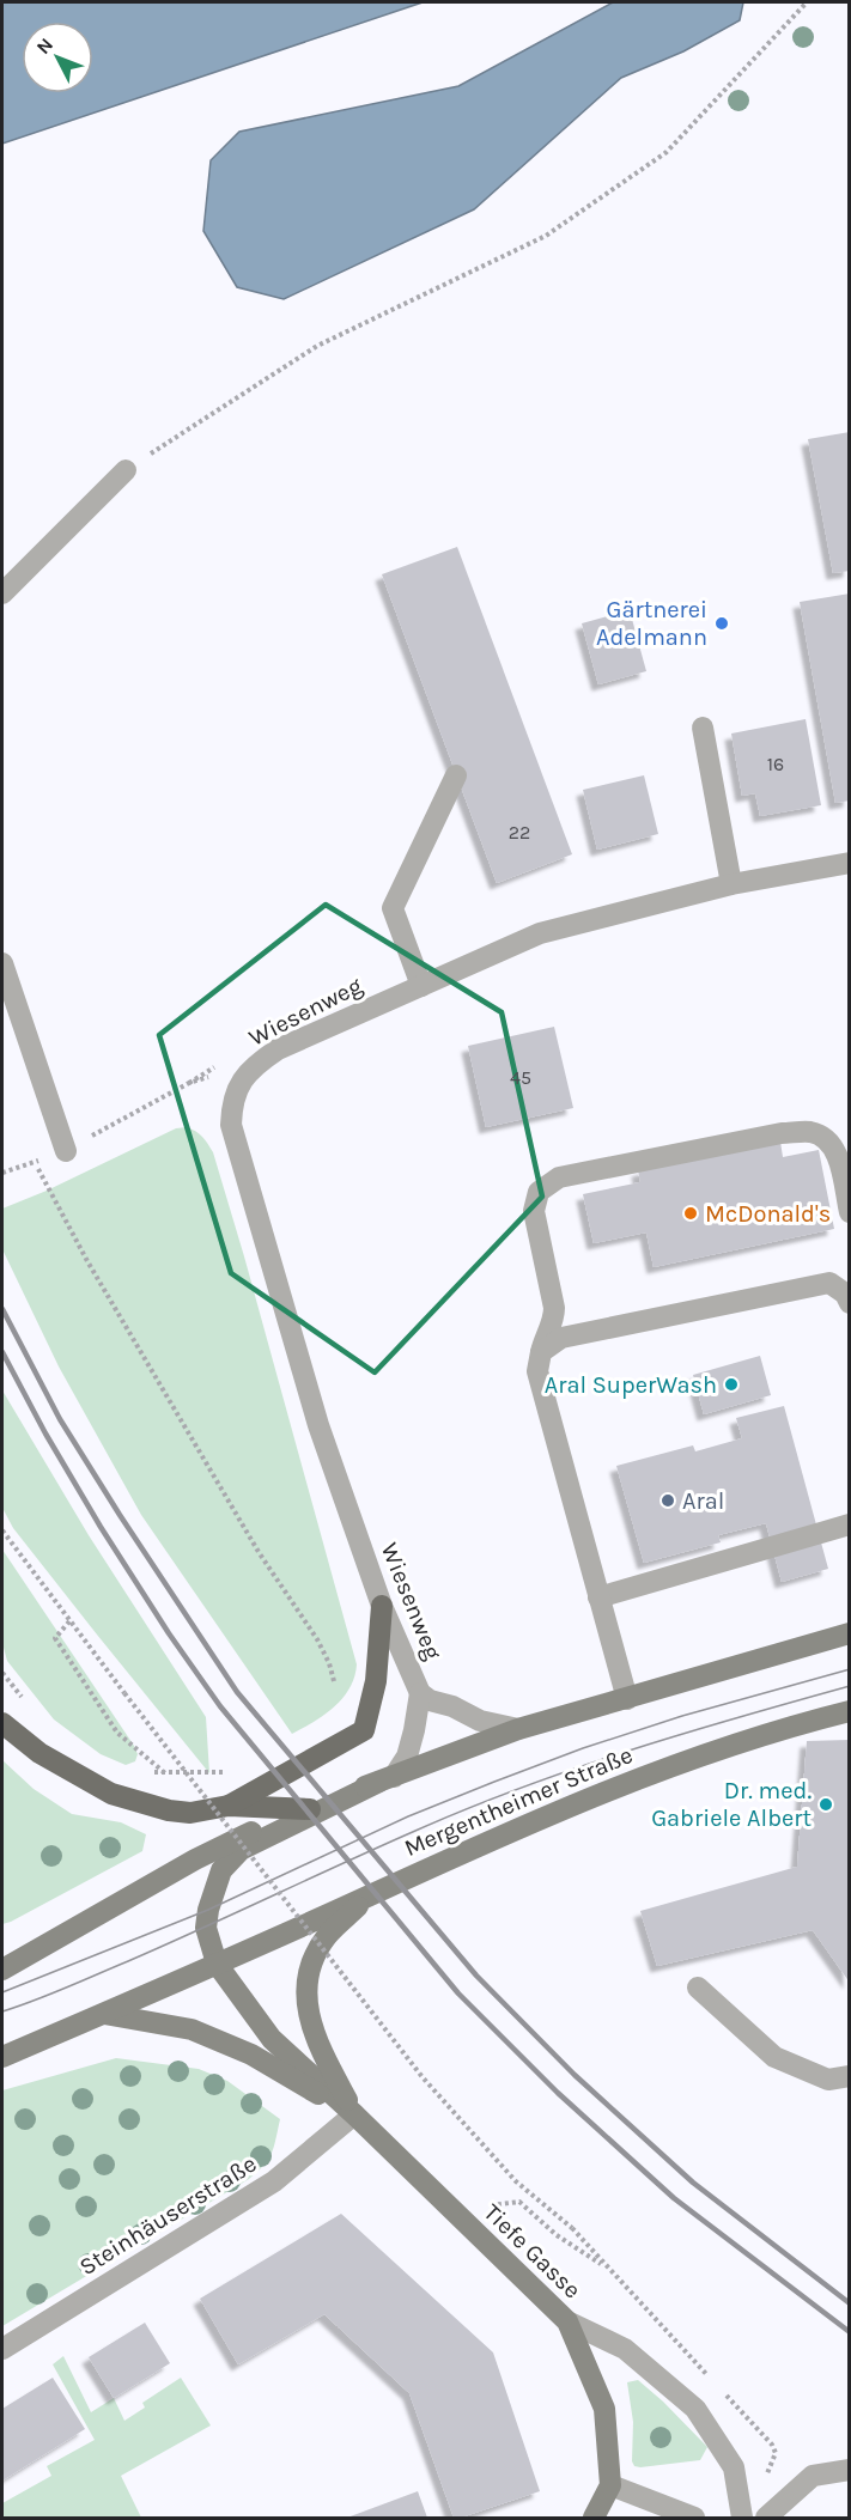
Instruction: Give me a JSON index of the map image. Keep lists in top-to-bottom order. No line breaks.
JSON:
{"streets":{"main road":["Mergentheimer Straße","Tiefe Gasse"],"street":["Wiesenweg","Steinhäuserstraße"]},"crossings":[["Mergentheimer Straße","Tiefe Gasse"],["Steinhäuserstraße","Tiefe Gasse"]],"places":["Gärtnerei Adelmann","McDonald's","Aral SuperWash","Aral","Dr. med. Gabriele Albert"],"house_numbers":["16","22","45"],"north":"top left"}
